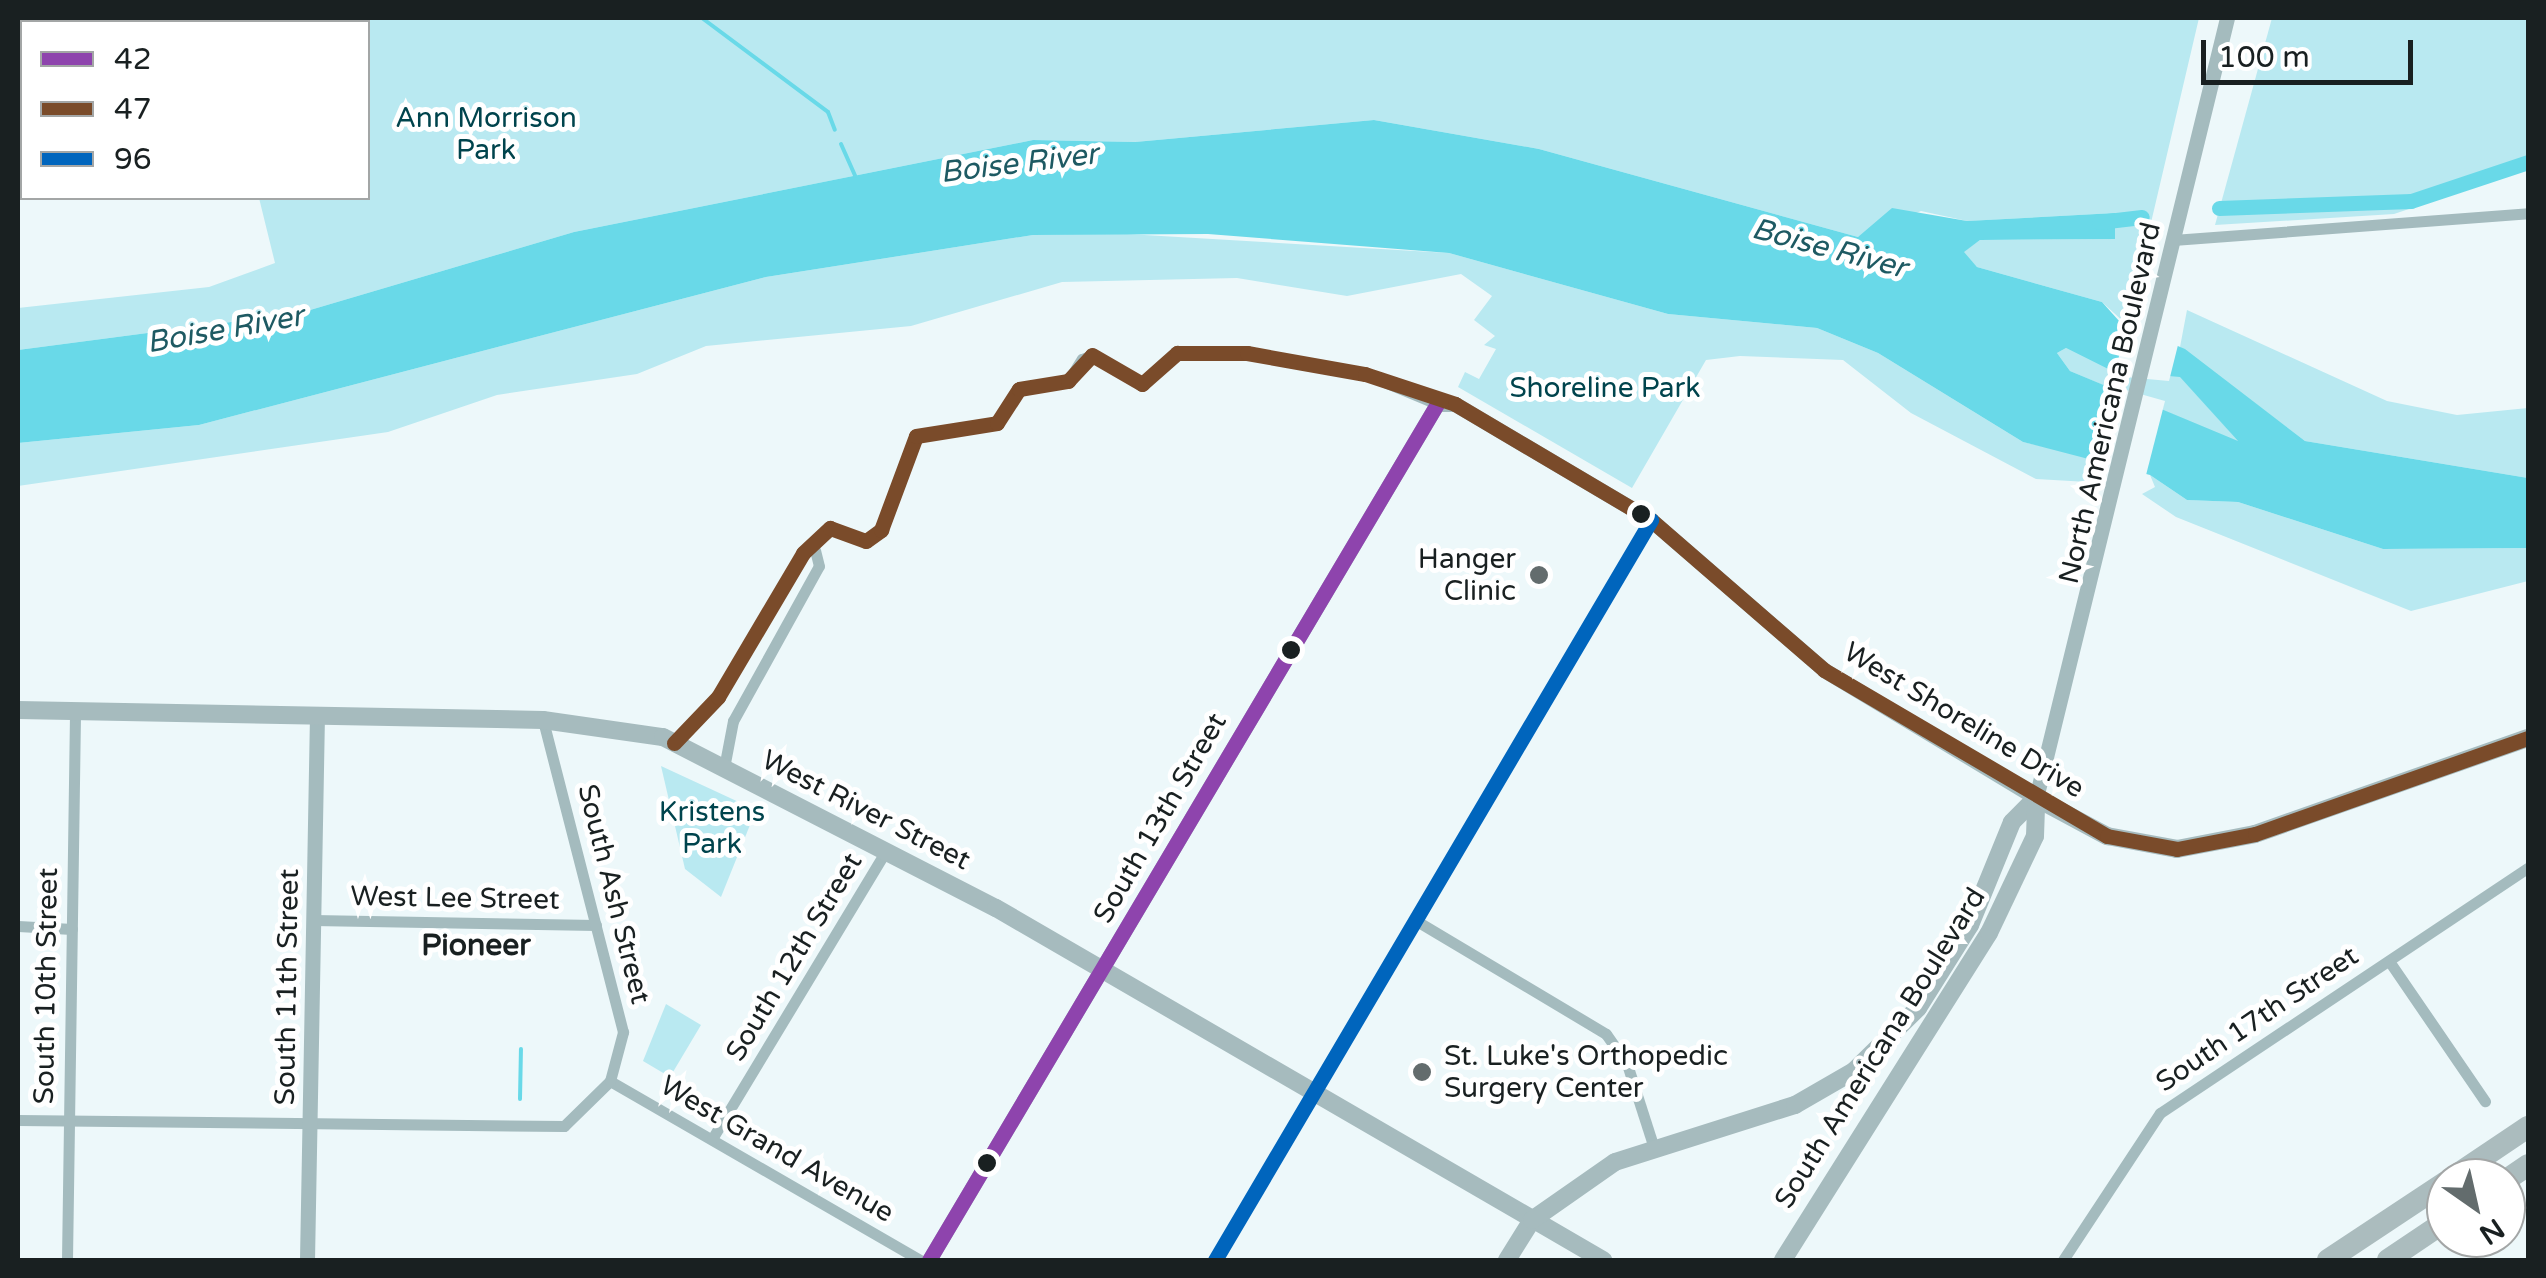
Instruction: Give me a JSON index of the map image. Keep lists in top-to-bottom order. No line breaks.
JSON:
{"streets":{"main road":["West Shoreline Drive","West River Street","South Americana Boulevard"],"street":["North Americana Boulevard","South 13th Street","South Ash Street","West Lee Street","South 12th Street","South 10th Street","South 11th Street","South 17th Street","West Grand Avenue"]},"crossings":[["North Americana Boulevard","West Shoreline Drive"],["North Americana Boulevard","South Americana Boulevard"],["West Shoreline Drive","South 13th Street"],["West Shoreline Drive","South Americana Boulevard"],["West River Street","South 13th Street"],["West River Street","South Ash Street"],["West River Street","South 12th Street"],["West River Street","South 10th Street"],["West River Street","South 11th Street"],["West River Street","South Americana Boulevard"],["South Ash Street","West Lee Street"],["South Ash Street","West Grand Avenue"],["West Lee Street","South 11th Street"],["South 12th Street","West Grand Avenue"]],"districts":["Pioneer"],"water":["Boise River"],"parks":["Ann Morrison Park","Shoreline Park","Kristens Park"],"places":["Hanger Clinic","St. Luke's Orthopedic Surgery Center"],"lines":["transit line 47","transit line 42","transit line 96"],"legend":["42","47","96"],"scale_bar":"100 m","north":"bottom right"}
